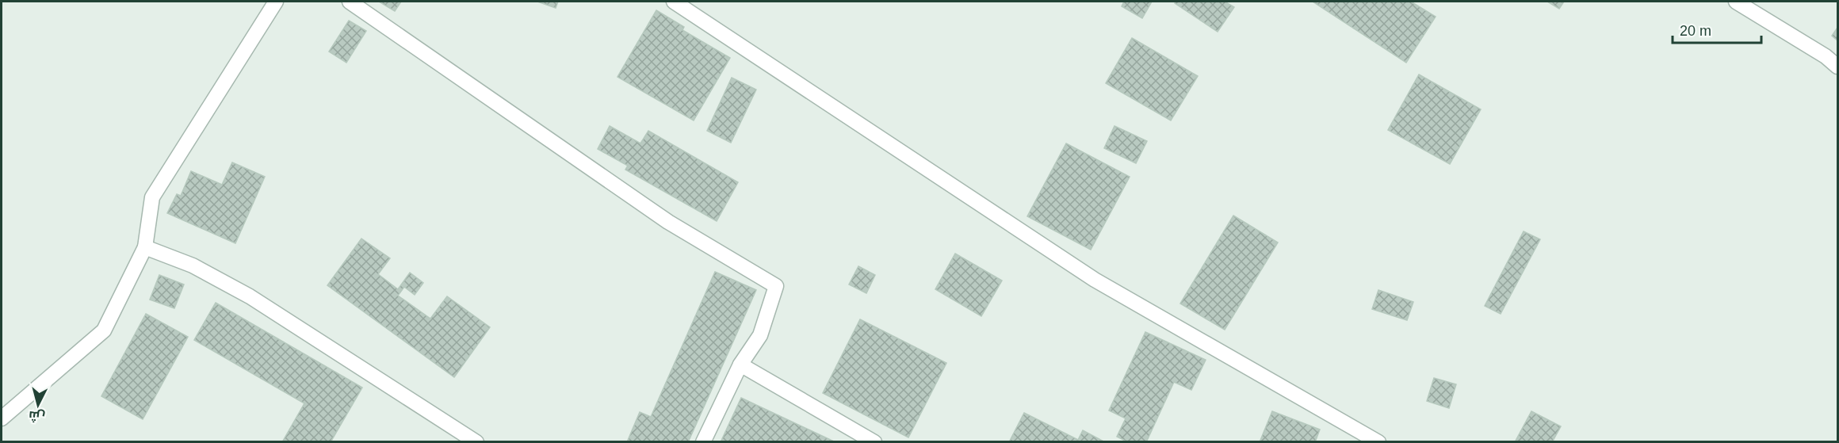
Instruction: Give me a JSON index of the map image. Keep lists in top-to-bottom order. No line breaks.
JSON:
{"scale_bar":"20 m","north":"bottom"}
